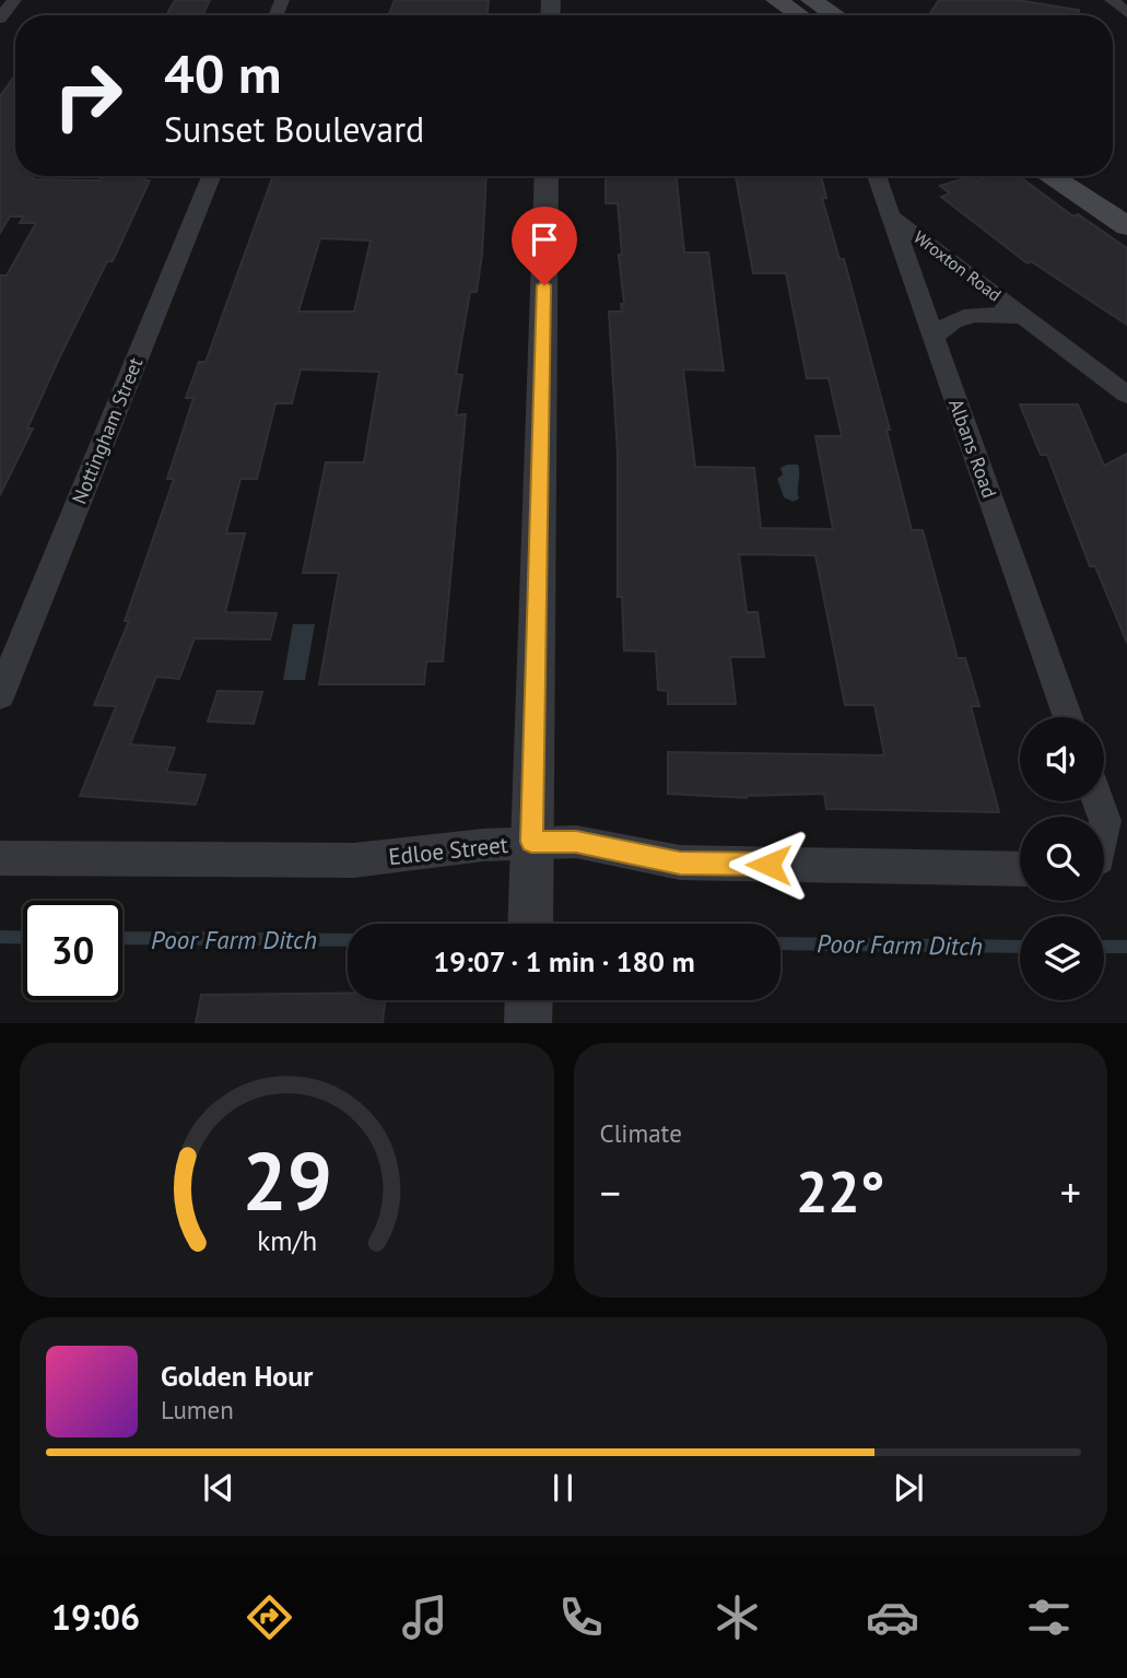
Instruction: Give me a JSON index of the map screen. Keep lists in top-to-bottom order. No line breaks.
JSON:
{"streets":{"street":["Wroxton Road","Nottingham Street","Albans Road","Edloe Street"]},"crossings":[["Wroxton Road","Albans Road"]],"water":["Poor Farm Ditch"],"page":{"turn":["40 m","Sunset Boulevard"],"limit":"30","trip":"19:07 · 1 min · 180 m","tile":"Climate","heat":["−","22°","+"],"song":["Golden Hour","Lumen"],"tabs":"19:06","gauge":["29","km/h"]}}
